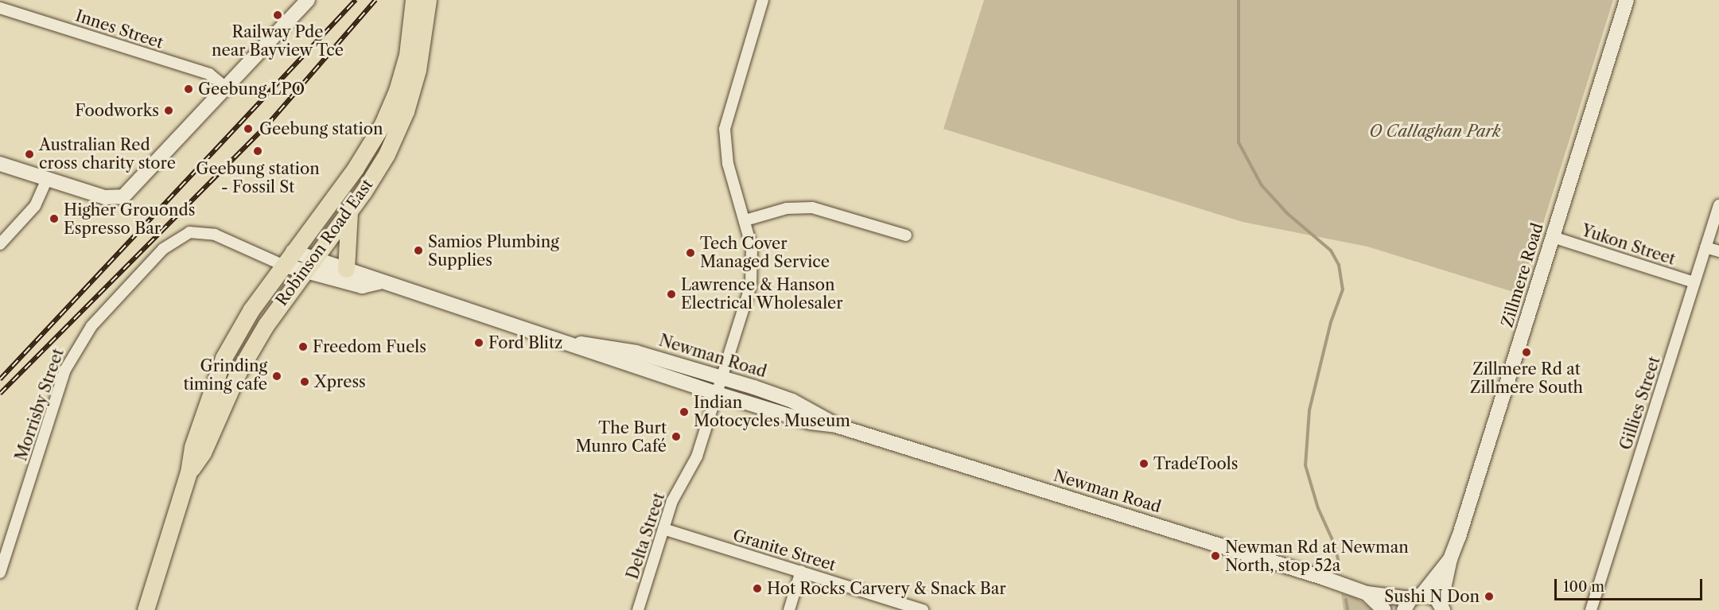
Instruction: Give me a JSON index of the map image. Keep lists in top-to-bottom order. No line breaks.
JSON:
{"streets":{"main road":["Robinson Road East","Zillmere Road","Newman Road"],"street":["Innes Street","Yukon Street","Gillies Street","Morrisby Street","Delta Street","Granite Street"]},"crossings":[["Robinson Road East","Newman Road"],["Yukon Street","Zillmere Road"],["Yukon Street","Gillies Street"],["Zillmere Road","Newman Road"],["Newman Road","Morrisby Street"],["Newman Road","Delta Street"],["Delta Street","Granite Street"]],"parks":["O Callaghan Park"],"places":["Railway Pde near Bayview Tce","Geebung LPO","Foodworks","Geebung station","Geebung station - Fossil St","Australian Red cross charity store","Higher Grouonds Espresso Bar","Samios Plumbing Supplies","Tech Cover Managed Service","Lawrence & Hanson Electrical Wholesaler","Ford Blitz","Freedom Fuels","Zillmere Rd at Zillmere South","Grinding timing cafe","Xpress","Indian Motocycles Museum","The Burt Munro Café","TradeTools","Newman Rd at Newman North, stop 52a","Hot Rocks Carvery & Snack Bar","Sushi N Don"],"scale_bar":"100 m"}
